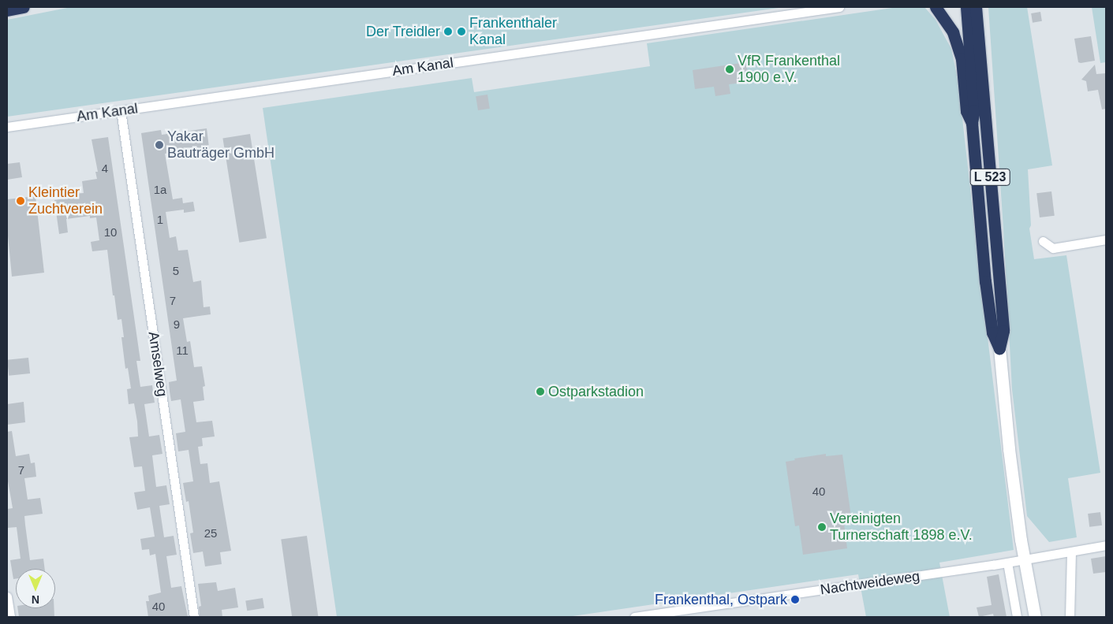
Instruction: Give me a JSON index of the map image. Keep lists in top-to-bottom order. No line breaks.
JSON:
{"streets":{"highway":["L 523"],"street":["Am Kanal","Amselweg","Nachtweideweg"]},"crossings":[["Am Kanal","Amselweg"],["L 523","Nachtweideweg"]],"places":["Der Treidler","Frankenthaler Kanal","VfR Frankenthal 1900 e.V.","Yakar Bauträger GmbH","Kleintier Zuchtverein","Ostparkstadion","Vereinigten Turnerschaft 1898 e.V.","Frankenthal, Ostpark"],"house_numbers":["4","1a","1","10","5","7","9","11","7","40","25","40"],"north":"bottom"}
